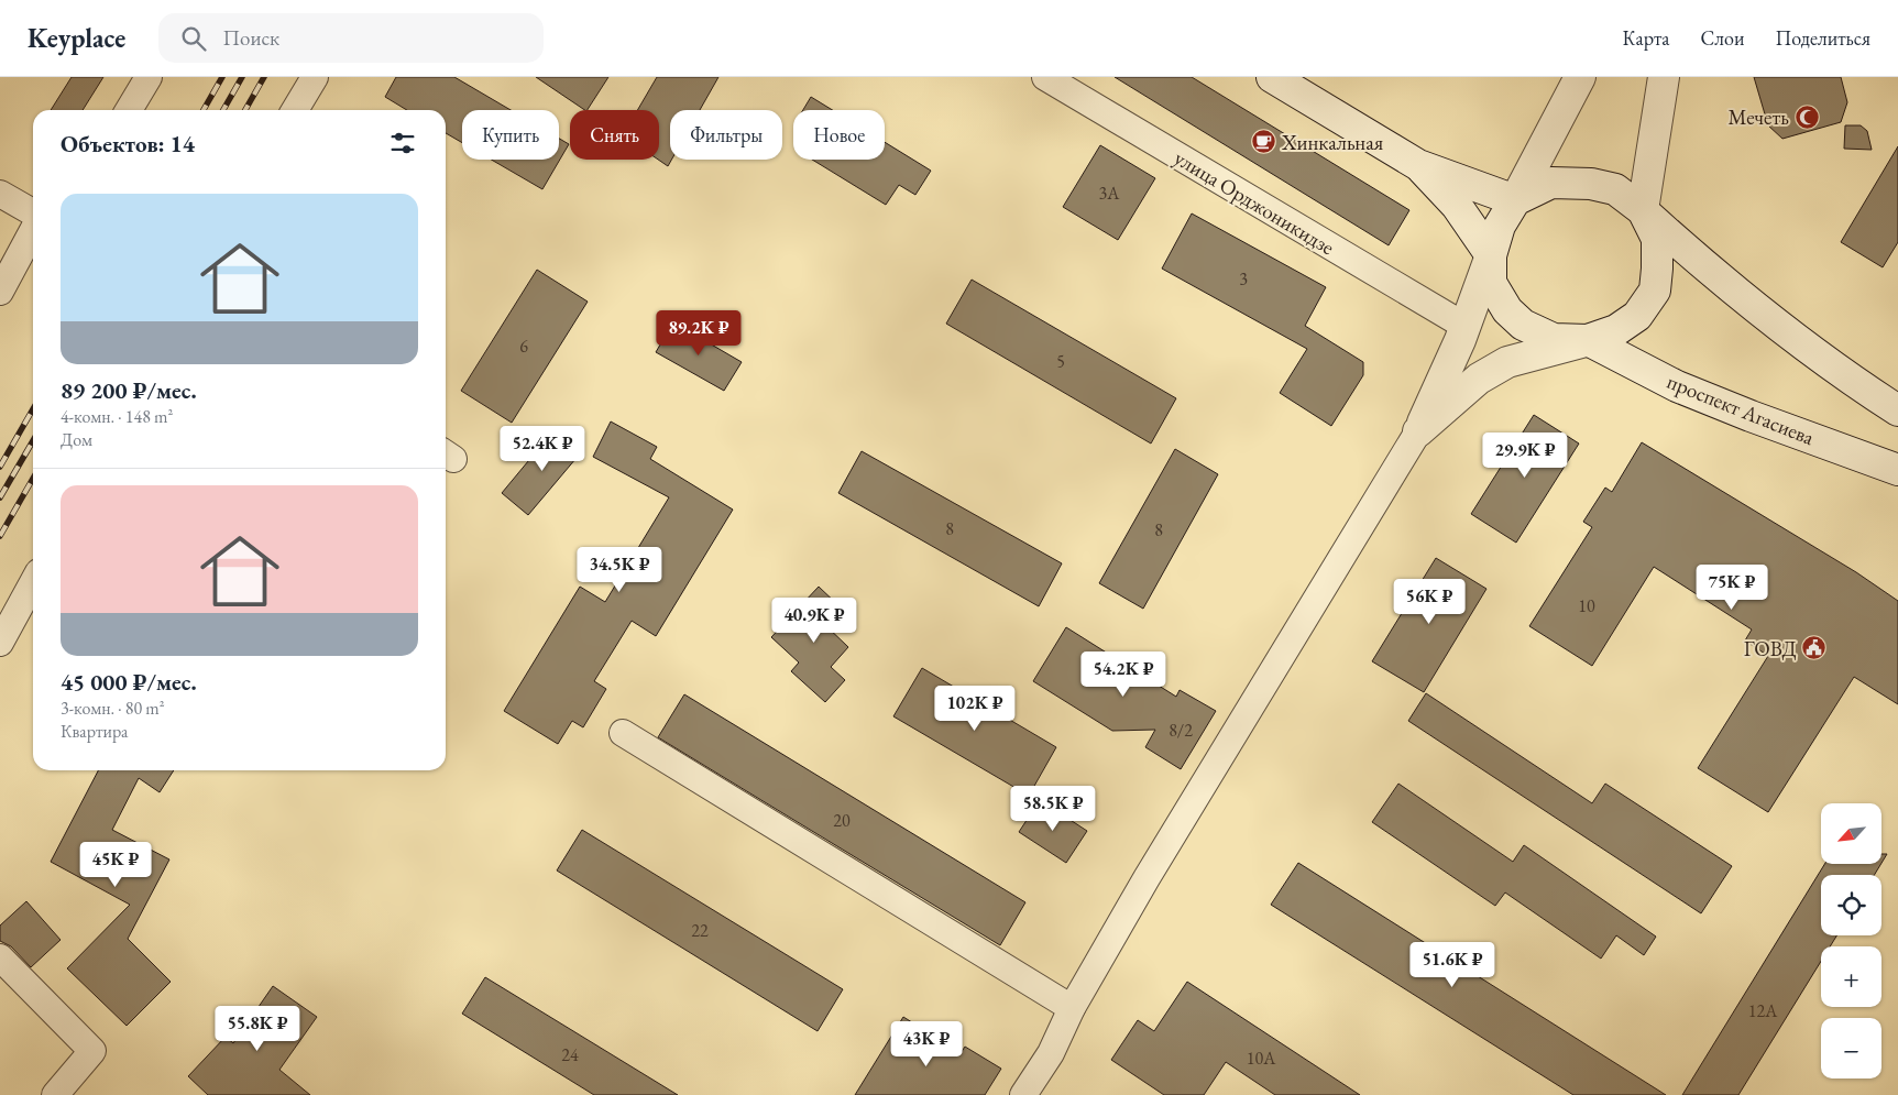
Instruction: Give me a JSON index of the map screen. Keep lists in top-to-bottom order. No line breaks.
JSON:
{"streets":{"main road":["проспект Агасиева"],"street":["улица Орджоникидзе"]},"places":{"mosque":["Мечеть"],"cafe":["Хинкальная"],"public building":["ГОВД"]},"house_numbers":["3А","3","6","5","8","8","10","8/2","20","22","12А","24","10А"],"north":"bottom left","page":{"header":"Keyplace","search":"Поиск","nav":["Карта","Слои","Поделиться"],"chip":["Купить","Снять","Фильтры","Новое"],"heading":"Объектов: 14","list":[{"name":"89 200 ₽/мес.","note":"4-комн. · 148 m² · Дом"},{"name":"45 000 ₽/мес.","note":"3-комн. · 80 m² · Квартира"}],"price":["89.2K ₽","52.4K ₽","29.9K ₽","34.5K ₽","75K ₽","56K ₽","40.9K ₽","54.2K ₽","102K ₽","58.5K ₽","45K ₽","51.6K ₽","55.8K ₽","43K ₽"],"map_buttons":["+","−"]}}
